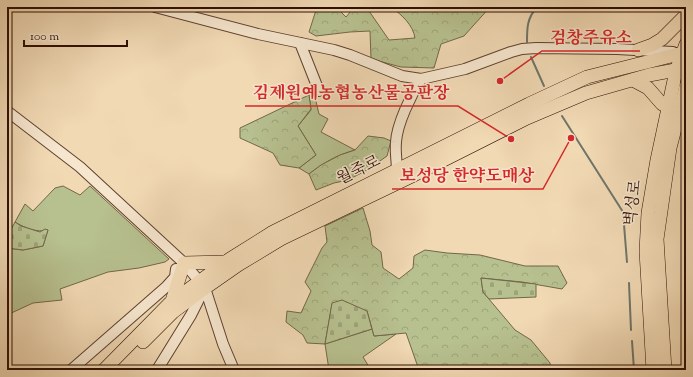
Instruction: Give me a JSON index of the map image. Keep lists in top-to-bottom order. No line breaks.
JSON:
{"streets":{"main road":["월죽로","벽성로"]},"crossings":[["월죽로","벽성로"]],"places":["검창주유소","보성당 한약도매상","김제원예농협농산물공판장"],"scale_bar":"100 m"}
